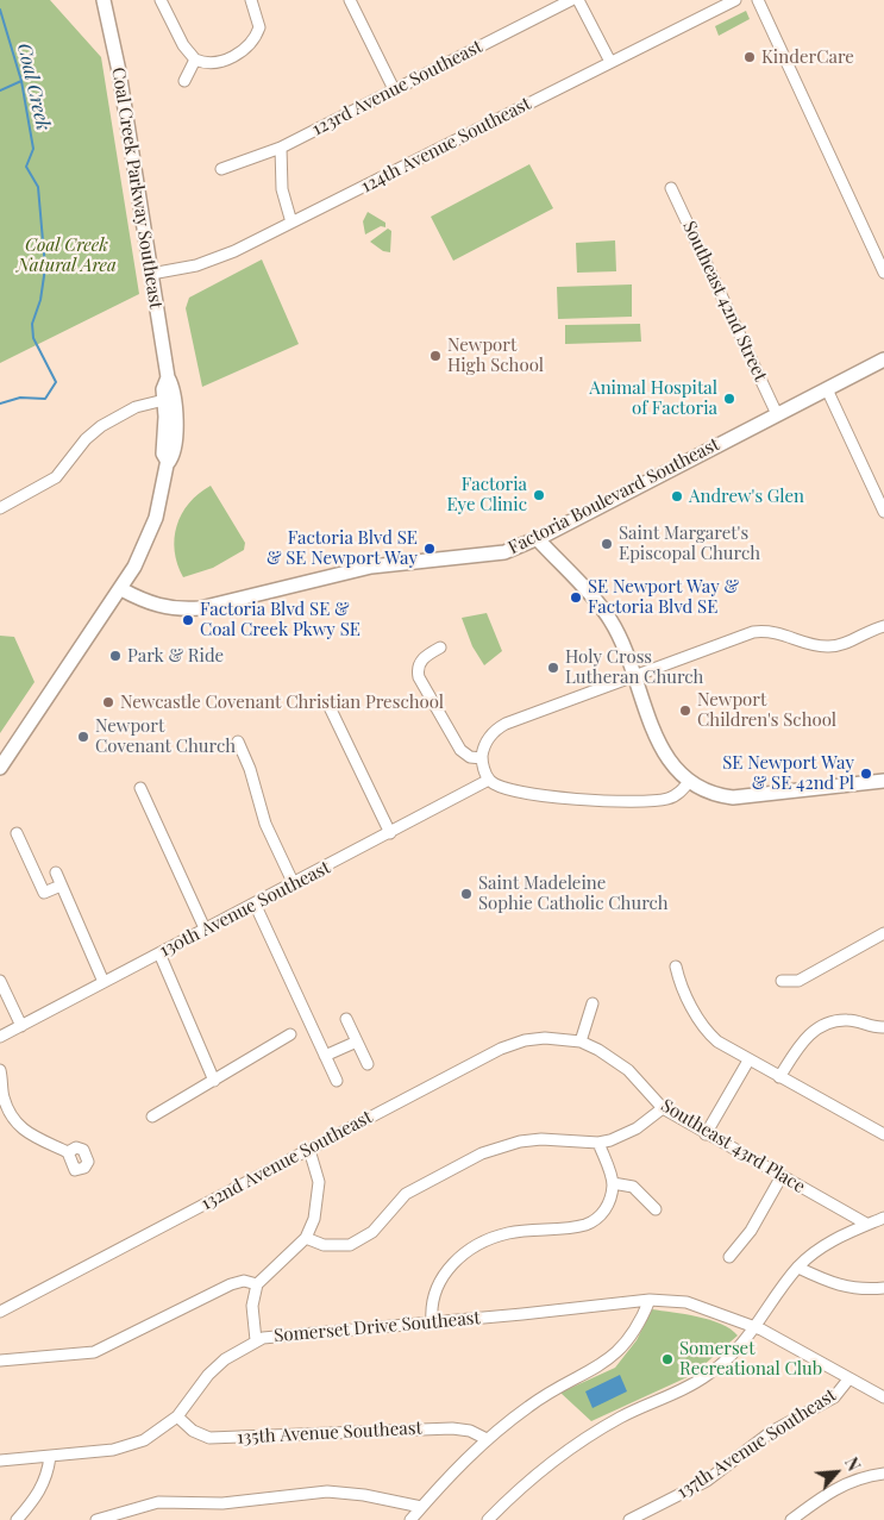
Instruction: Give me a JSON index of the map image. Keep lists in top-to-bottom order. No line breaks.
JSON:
{"streets":{"main road":["Coal Creek Parkway Southeast","Factoria Boulevard Southeast"],"street":["123rd Avenue Southeast","124th Avenue Southeast","Southeast 42nd Street","130th Avenue Southeast","Southeast 43rd Place","132nd Avenue Southeast","Somerset Drive Southeast","135th Avenue Southeast","137th Avenue Southeast"]},"crossings":[["124th Avenue Southeast","Coal Creek Parkway Southeast"],["Coal Creek Parkway Southeast","Factoria Boulevard Southeast"],["Southeast 42nd Street","Factoria Boulevard Southeast"],["Southeast 43rd Place","132nd Avenue Southeast"],["Somerset Drive Southeast","135th Avenue Southeast"],["Somerset Drive Southeast","137th Avenue Southeast"]],"water":["Coal Creek"],"parks":["Coal Creek Natural Area"],"places":["KinderCare","Newport High School","Animal Hospital of Factoria","Factoria Eye Clinic","Andrew's Glen","Saint Margaret's Episcopal Church","Factoria Blvd SE & SE Newport Way","SE Newport Way & Factoria Blvd SE","Factoria Blvd SE & Coal Creek Pkwy SE","Park & Ride","Holy Cross Lutheran Church","Newcastle Covenant Christian Preschool","Newport Children's School","Newport Covenant Church","SE Newport Way & SE 42nd Pl","Saint Madeleine Sophie Catholic Church","Somerset Recreational Club"],"north":"top right"}
